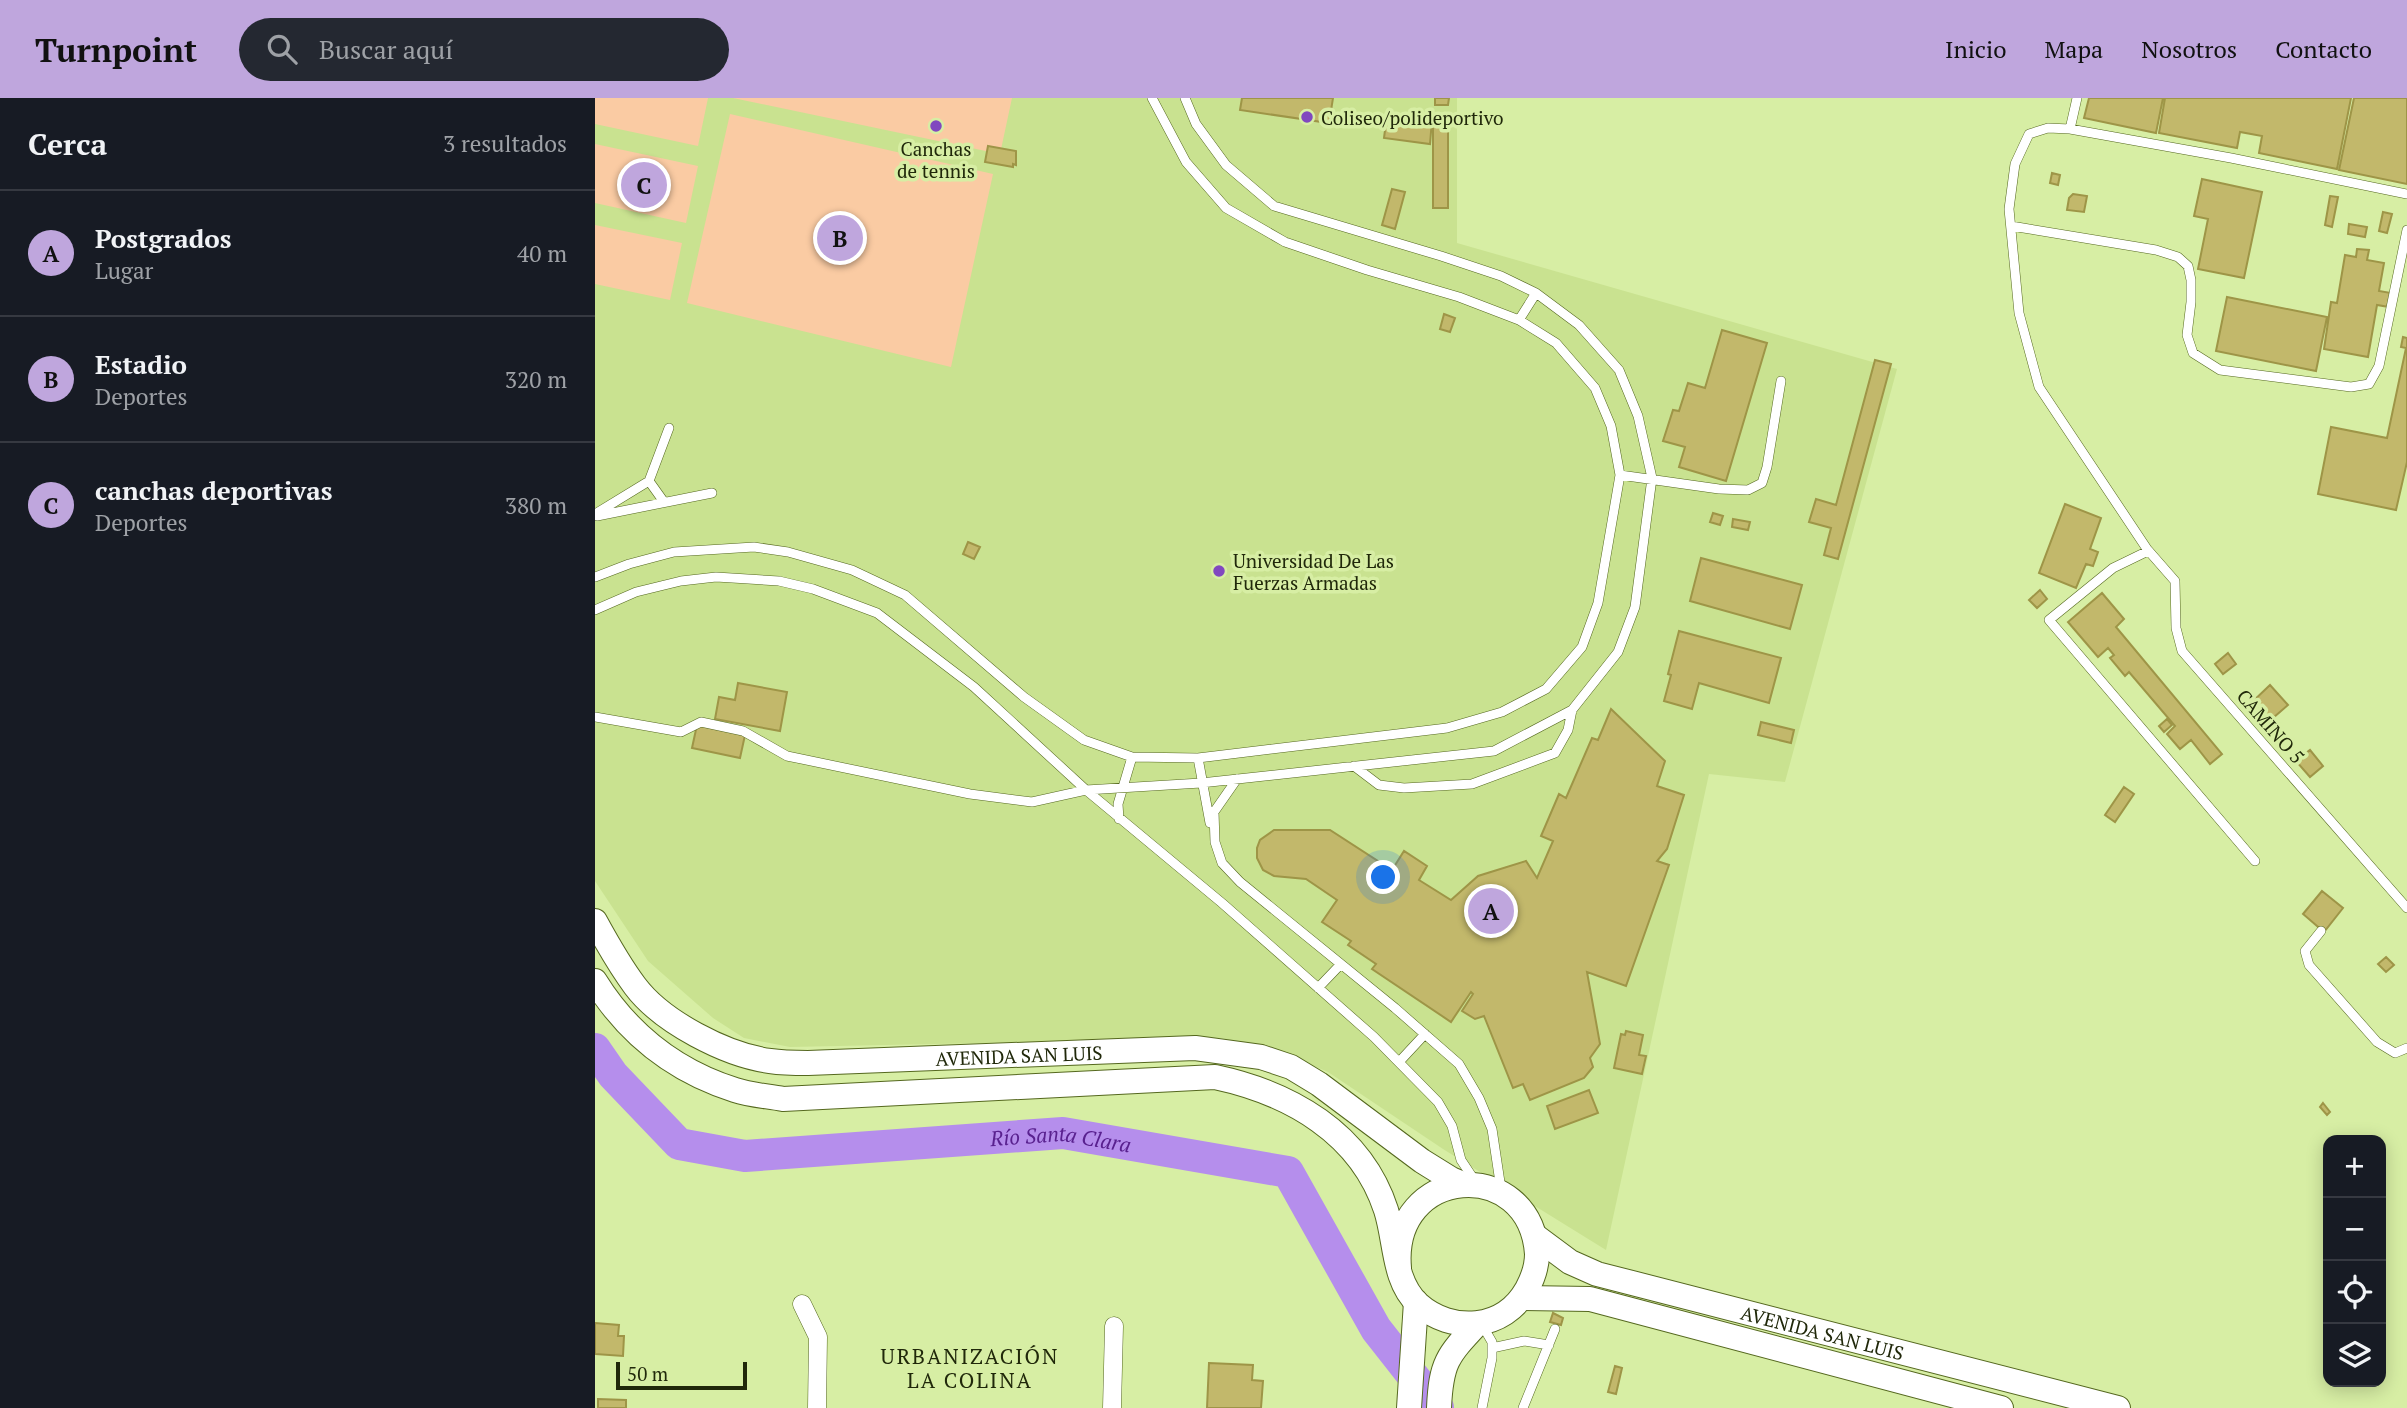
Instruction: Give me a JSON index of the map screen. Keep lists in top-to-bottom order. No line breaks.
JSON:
{"streets":{"street":["AVENIDA SAN LUIS"],"lane":["CAMINO 5"]},"districts":["URBANIZACIÓN LA COLINA"],"water":["Río Santa Clara"],"places":["Coliseo/polideportivo","Canchas de tennis","Universidad De Las Fuerzas Armadas"],"scale_bar":"50 m","page":{"header":"Turnpoint","search":"Buscar aquí","nav":["Inicio","Mapa","Nosotros","Contacto"],"heading":["Cerca","3 resultados"],"pins":["C","B","A"],"list":[{"mark":"A","name":"Postgrados","note":"Lugar","value":"40 m"},{"mark":"B","name":"Estadio","note":"Deportes","value":"320 m"},{"mark":"C","name":"canchas deportivas","note":"Deportes","value":"380 m"}],"map_buttons":["+","−"],"scale":"50 m"}}
